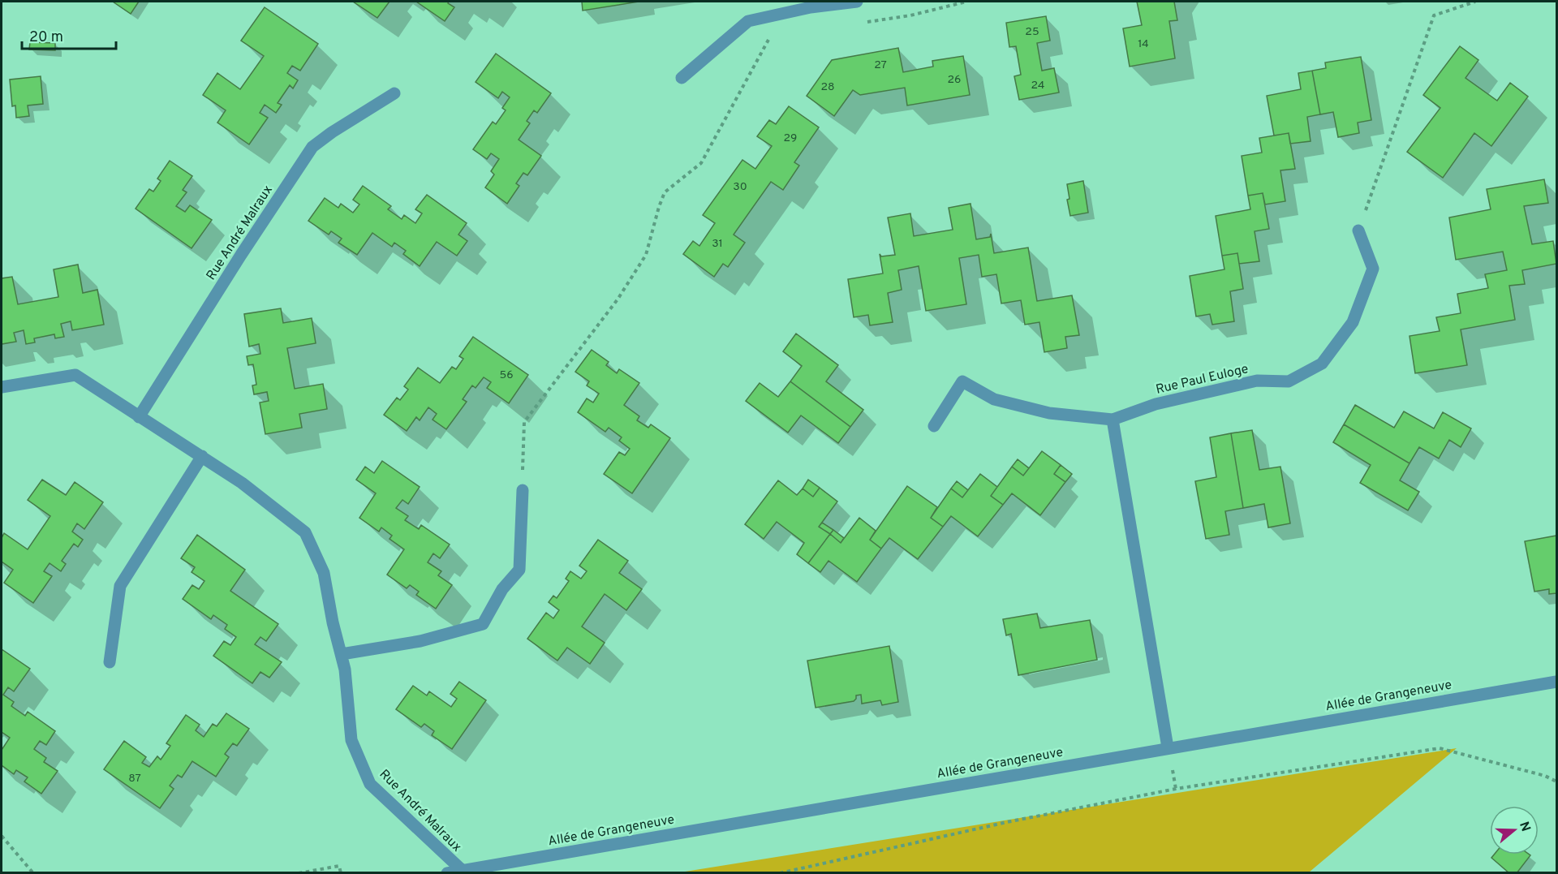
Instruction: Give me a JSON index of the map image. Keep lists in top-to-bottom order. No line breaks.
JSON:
{"streets":{"street":["Rue André Malraux","Rue Paul Euloge","Allée de Grangeneuve"]},"crossings":[["Rue André Malraux","Allée de Grangeneuve"]],"house_numbers":["25","14","27","26","24","28","29","30","31","56","87"],"scale_bar":"20 m","north":"right"}
